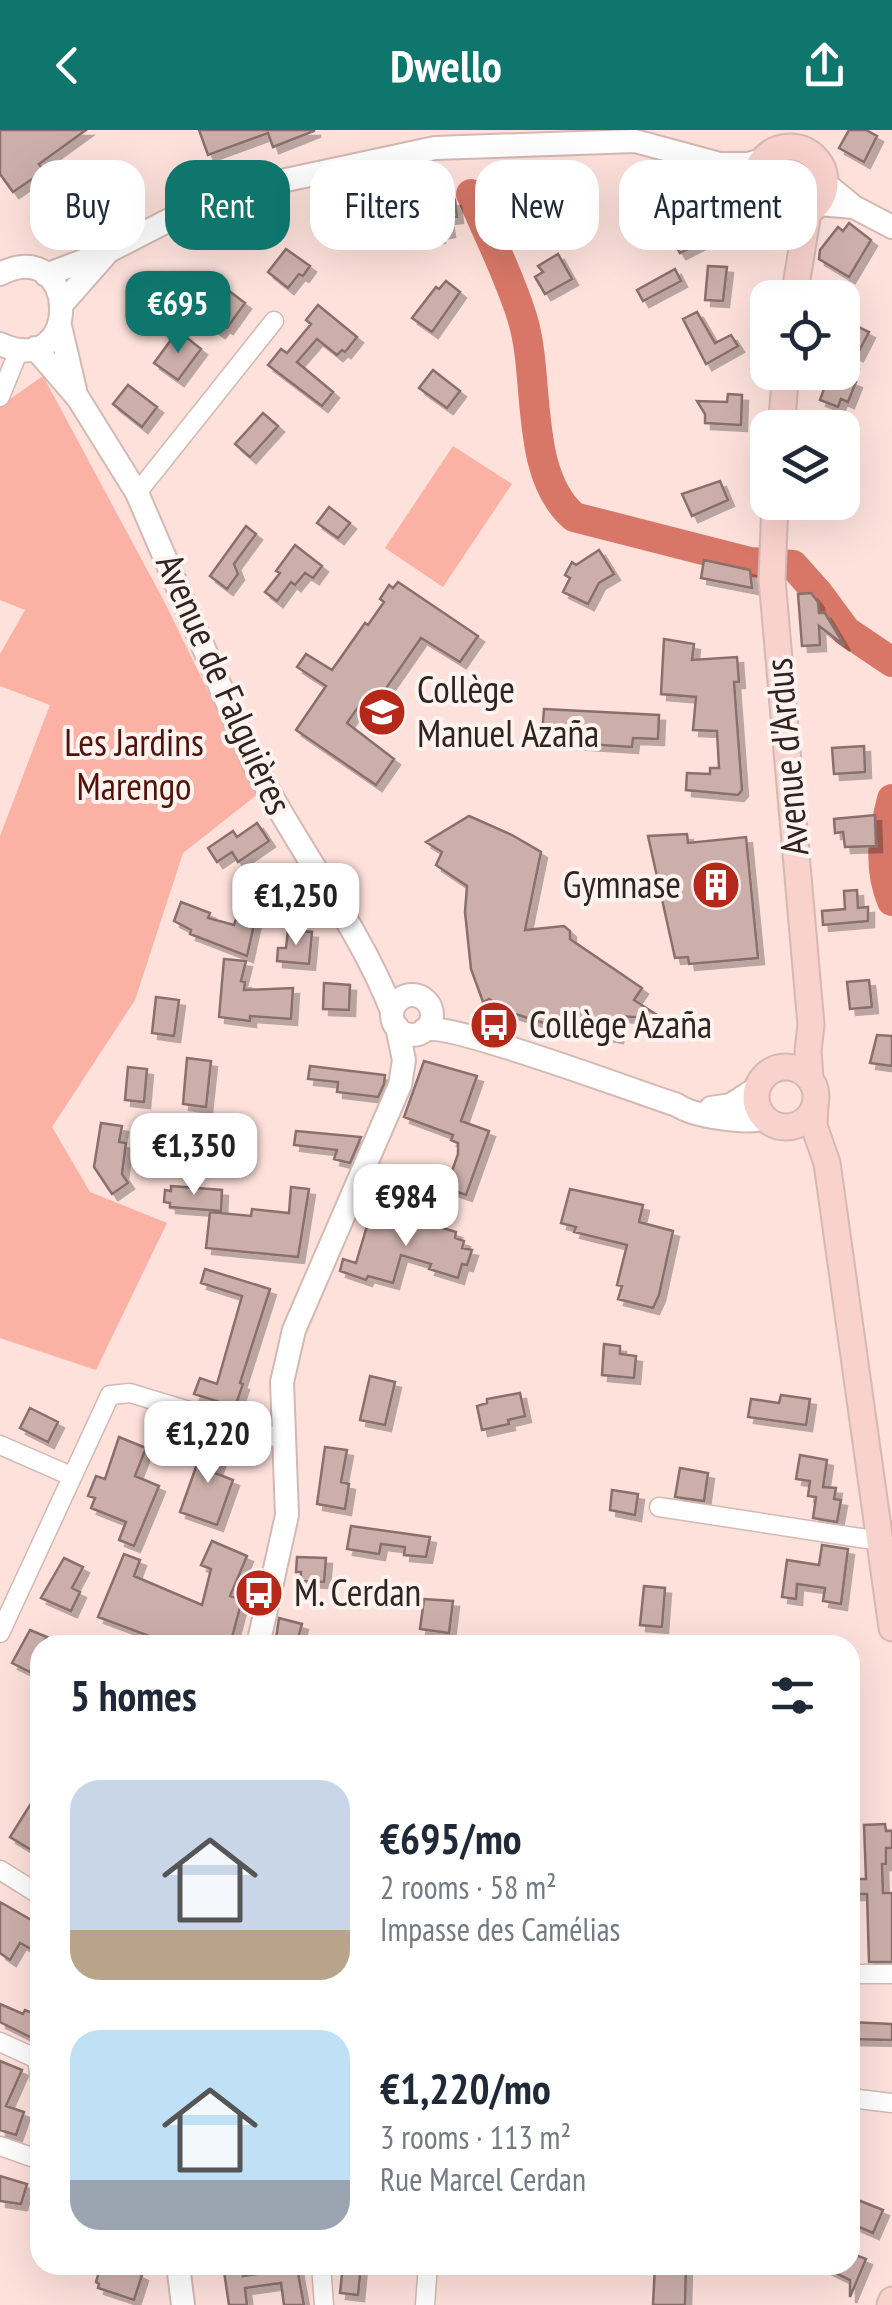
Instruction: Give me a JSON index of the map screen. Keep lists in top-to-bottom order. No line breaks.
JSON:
{"streets":{"main road":["Avenue d'Ardus"],"street":["Avenue de Falguières"]},"parks":["Les Jardins Marengo"],"places":{"school or university":["Collège Manuel Azaña"],"building":["Gymnase"],"bus stop":["Collège Azaña","M. Cerdan"]},"page":{"header":"Dwello","chip":["Buy","Rent","Filters","New","Apartment"],"price":["€695","€1,250","€1,350","€984","€1,220"],"heading":"5 homes","list":[{"name":"€695/mo","note":"2 rooms · 58 m² · Impasse des Camélias"},{"name":"€1,220/mo","note":"3 rooms · 113 m² · Rue Marcel Cerdan"}]}}
